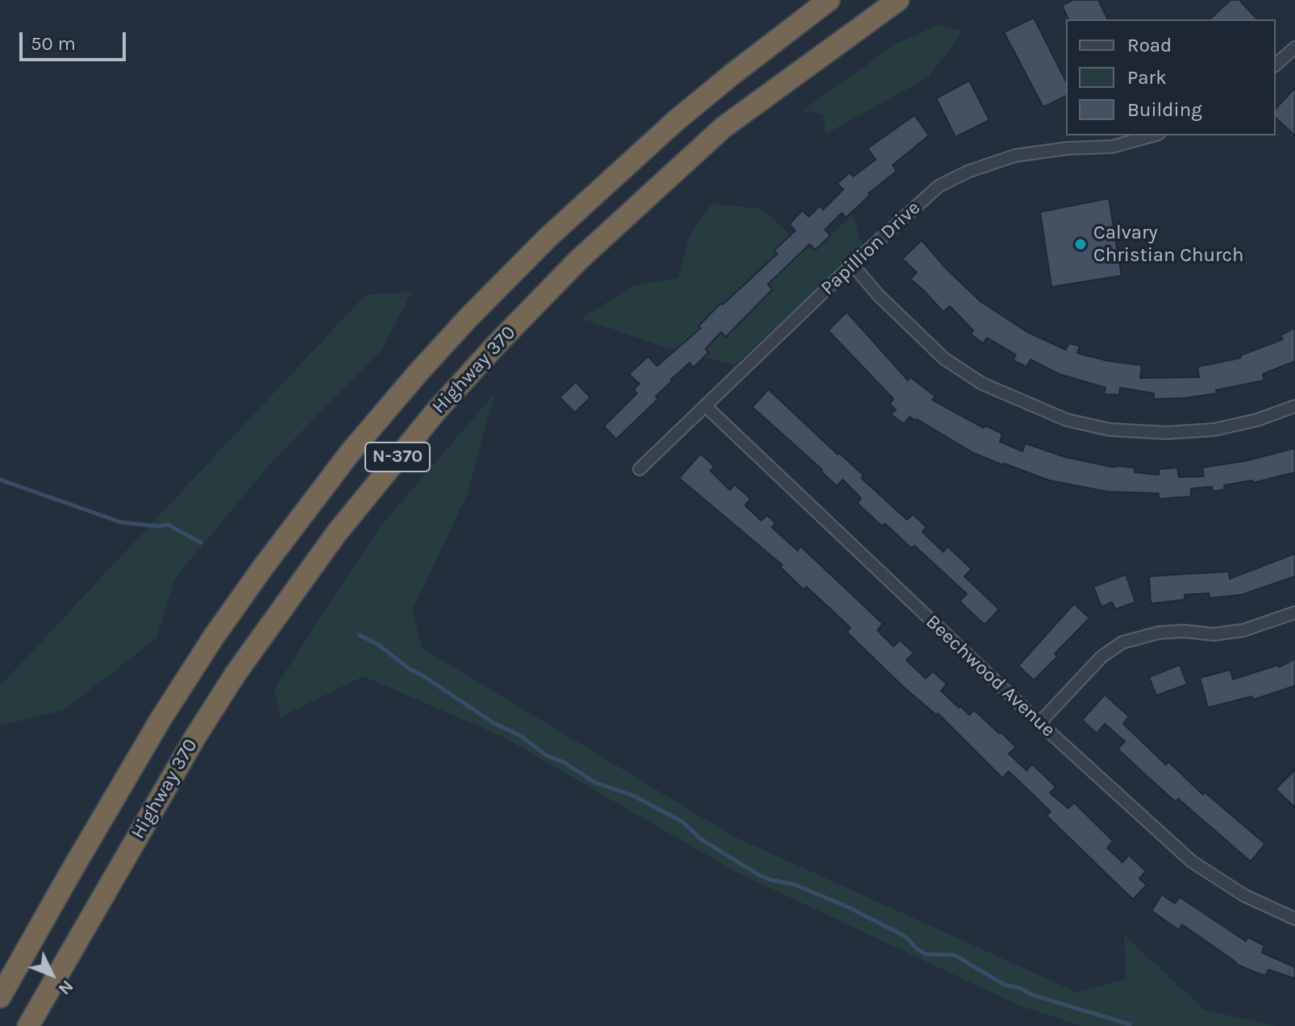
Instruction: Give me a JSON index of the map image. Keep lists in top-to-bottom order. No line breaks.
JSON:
{"streets":{"highway":["Highway 370","N-370"],"street":["Papillion Drive","Beechwood Avenue"]},"crossings":[["Papillion Drive","Beechwood Avenue"]],"places":["Calvary Christian Church"],"legend":["Road","Park","Building"],"scale_bar":"50 m","north":"bottom right"}
